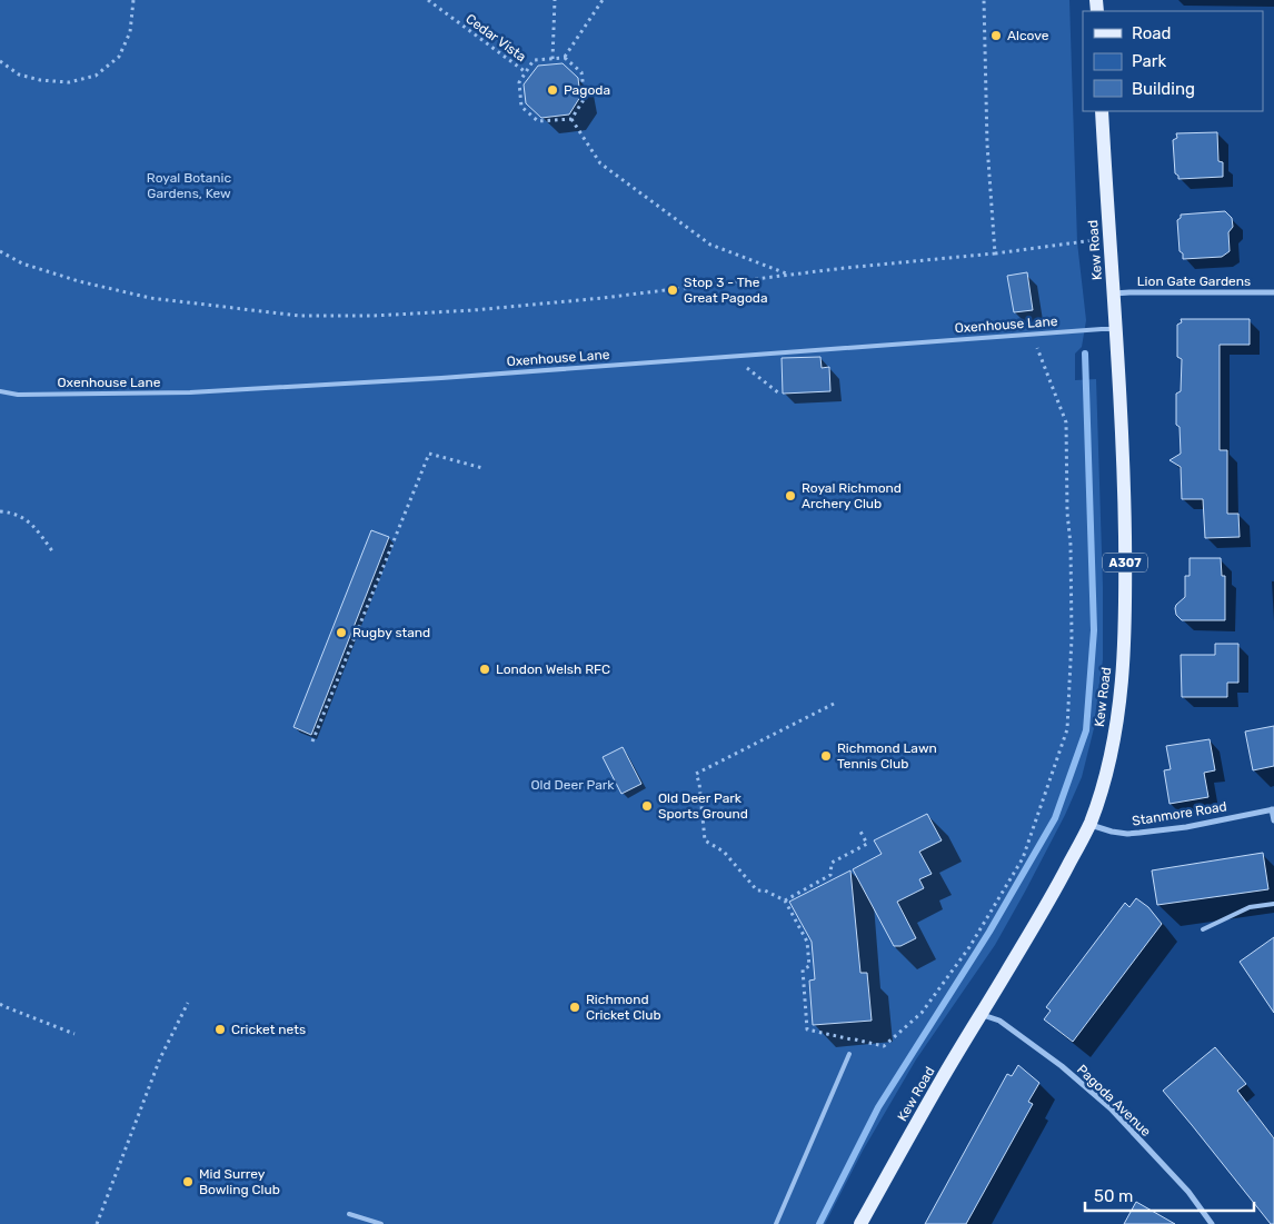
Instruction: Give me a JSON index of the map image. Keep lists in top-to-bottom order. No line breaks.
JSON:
{"streets":{"main road":["Kew Road","A307"],"street":["Lion Gate Gardens","Stanmore Road","Pagoda Avenue"],"lane":["Oxenhouse Lane"],"path":["Cedar Vista"]},"crossings":[["Kew Road","Lion Gate Gardens"],["Kew Road","Oxenhouse Lane"],["Kew Road","Stanmore Road"],["Kew Road","Pagoda Avenue"]],"parks":["Royal Botanic Gardens, Kew","Old Deer Park"],"places":["Alcove","Pagoda","Stop 3 - The Great Pagoda","Royal Richmond Archery Club","Rugby stand","London Welsh RFC","Richmond Lawn Tennis Club","Old Deer Park Sports Ground","Richmond Cricket Club","Cricket nets","Mid Surrey Bowling Club"],"legend":["Road","Park","Building"],"scale_bar":"50 m"}
